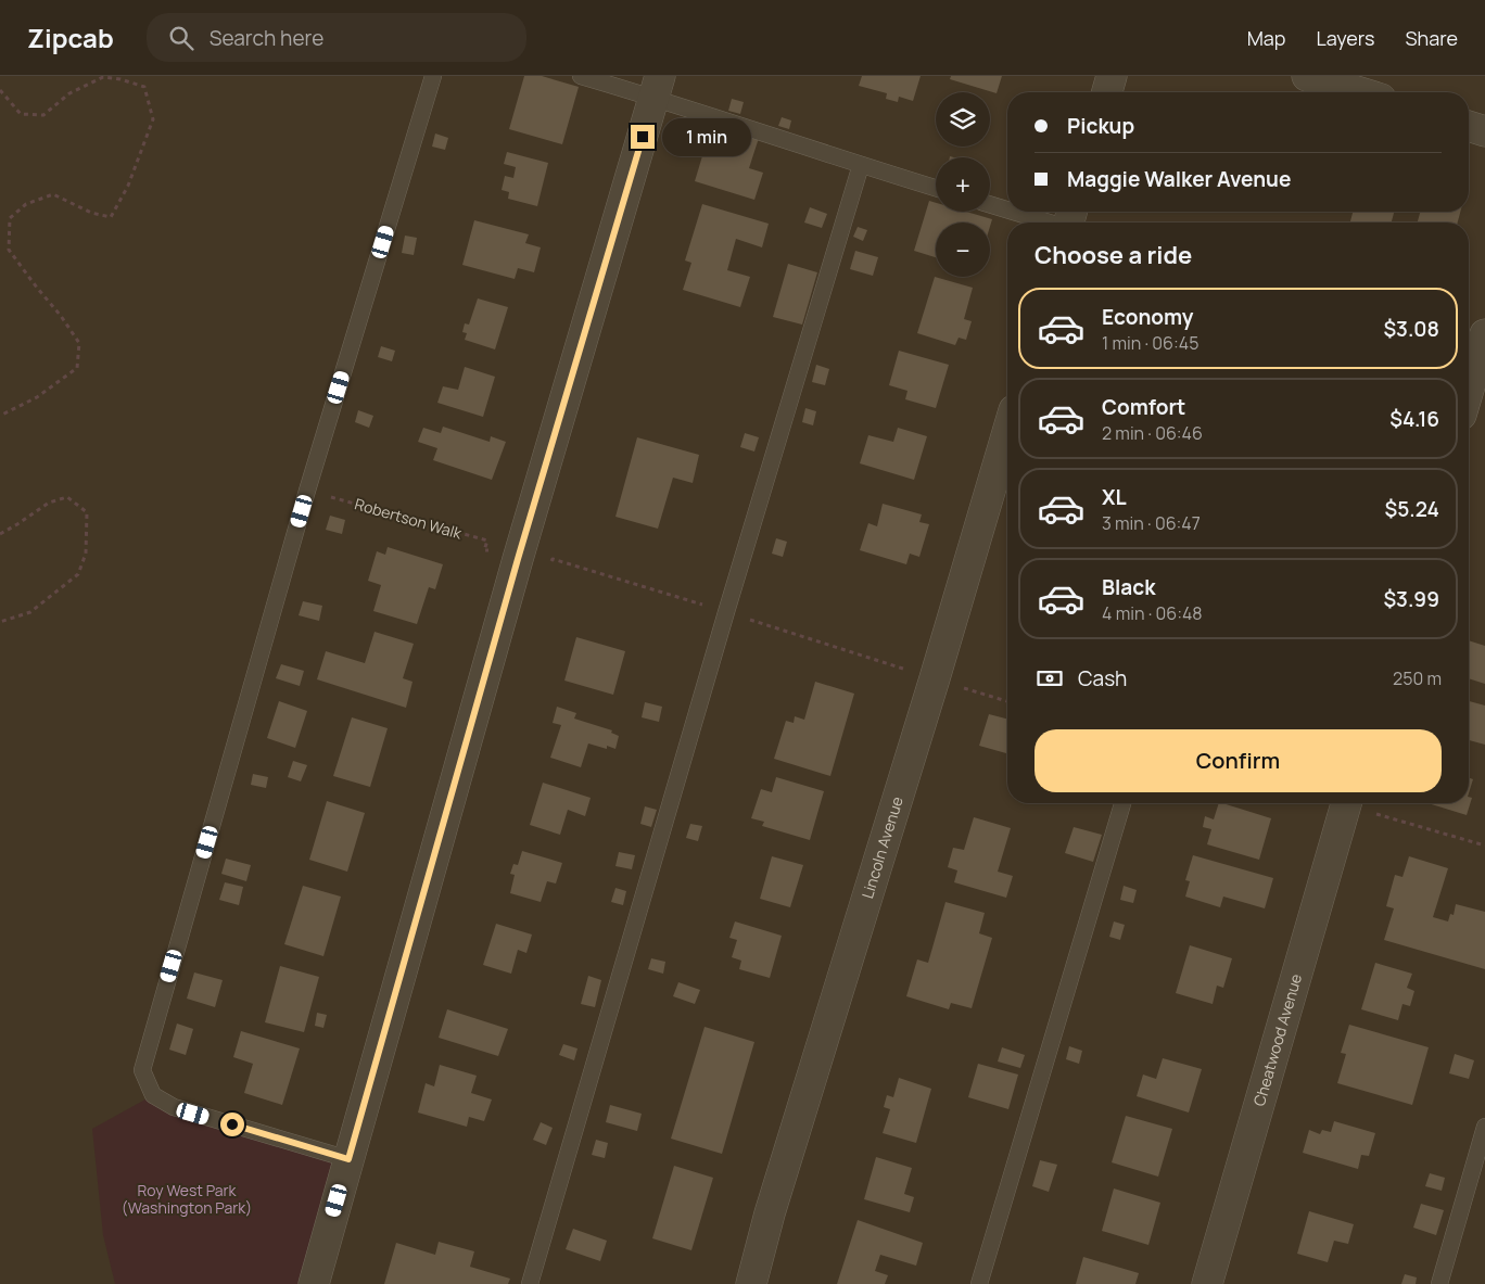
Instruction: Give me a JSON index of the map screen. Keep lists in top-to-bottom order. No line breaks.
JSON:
{"streets":{"street":["Lincoln Avenue","Cheatwood Avenue"],"path":["Robertson Walk"]},"parks":["Roy West Park (Washington Park)"],"page":{"header":"Zipcab","search":"Search here","nav":["Map","Layers","Share"],"map_buttons":["+","−"],"banner":["Pickup","Maggie Walker Avenue"],"bubble":"1 min","heading":"Choose a ride","list":[{"name":"Economy","note":"1 min · 06:45","value":"$3.08"},{"name":"Comfort","note":"2 min · 06:46","value":"$4.16"},{"name":"XL","note":"3 min · 06:47","value":"$5.24"},{"name":"Black","note":"4 min · 06:48","value":"$3.99"}],"pay":["Cash","250 m"],"buttons":"Confirm"}}
